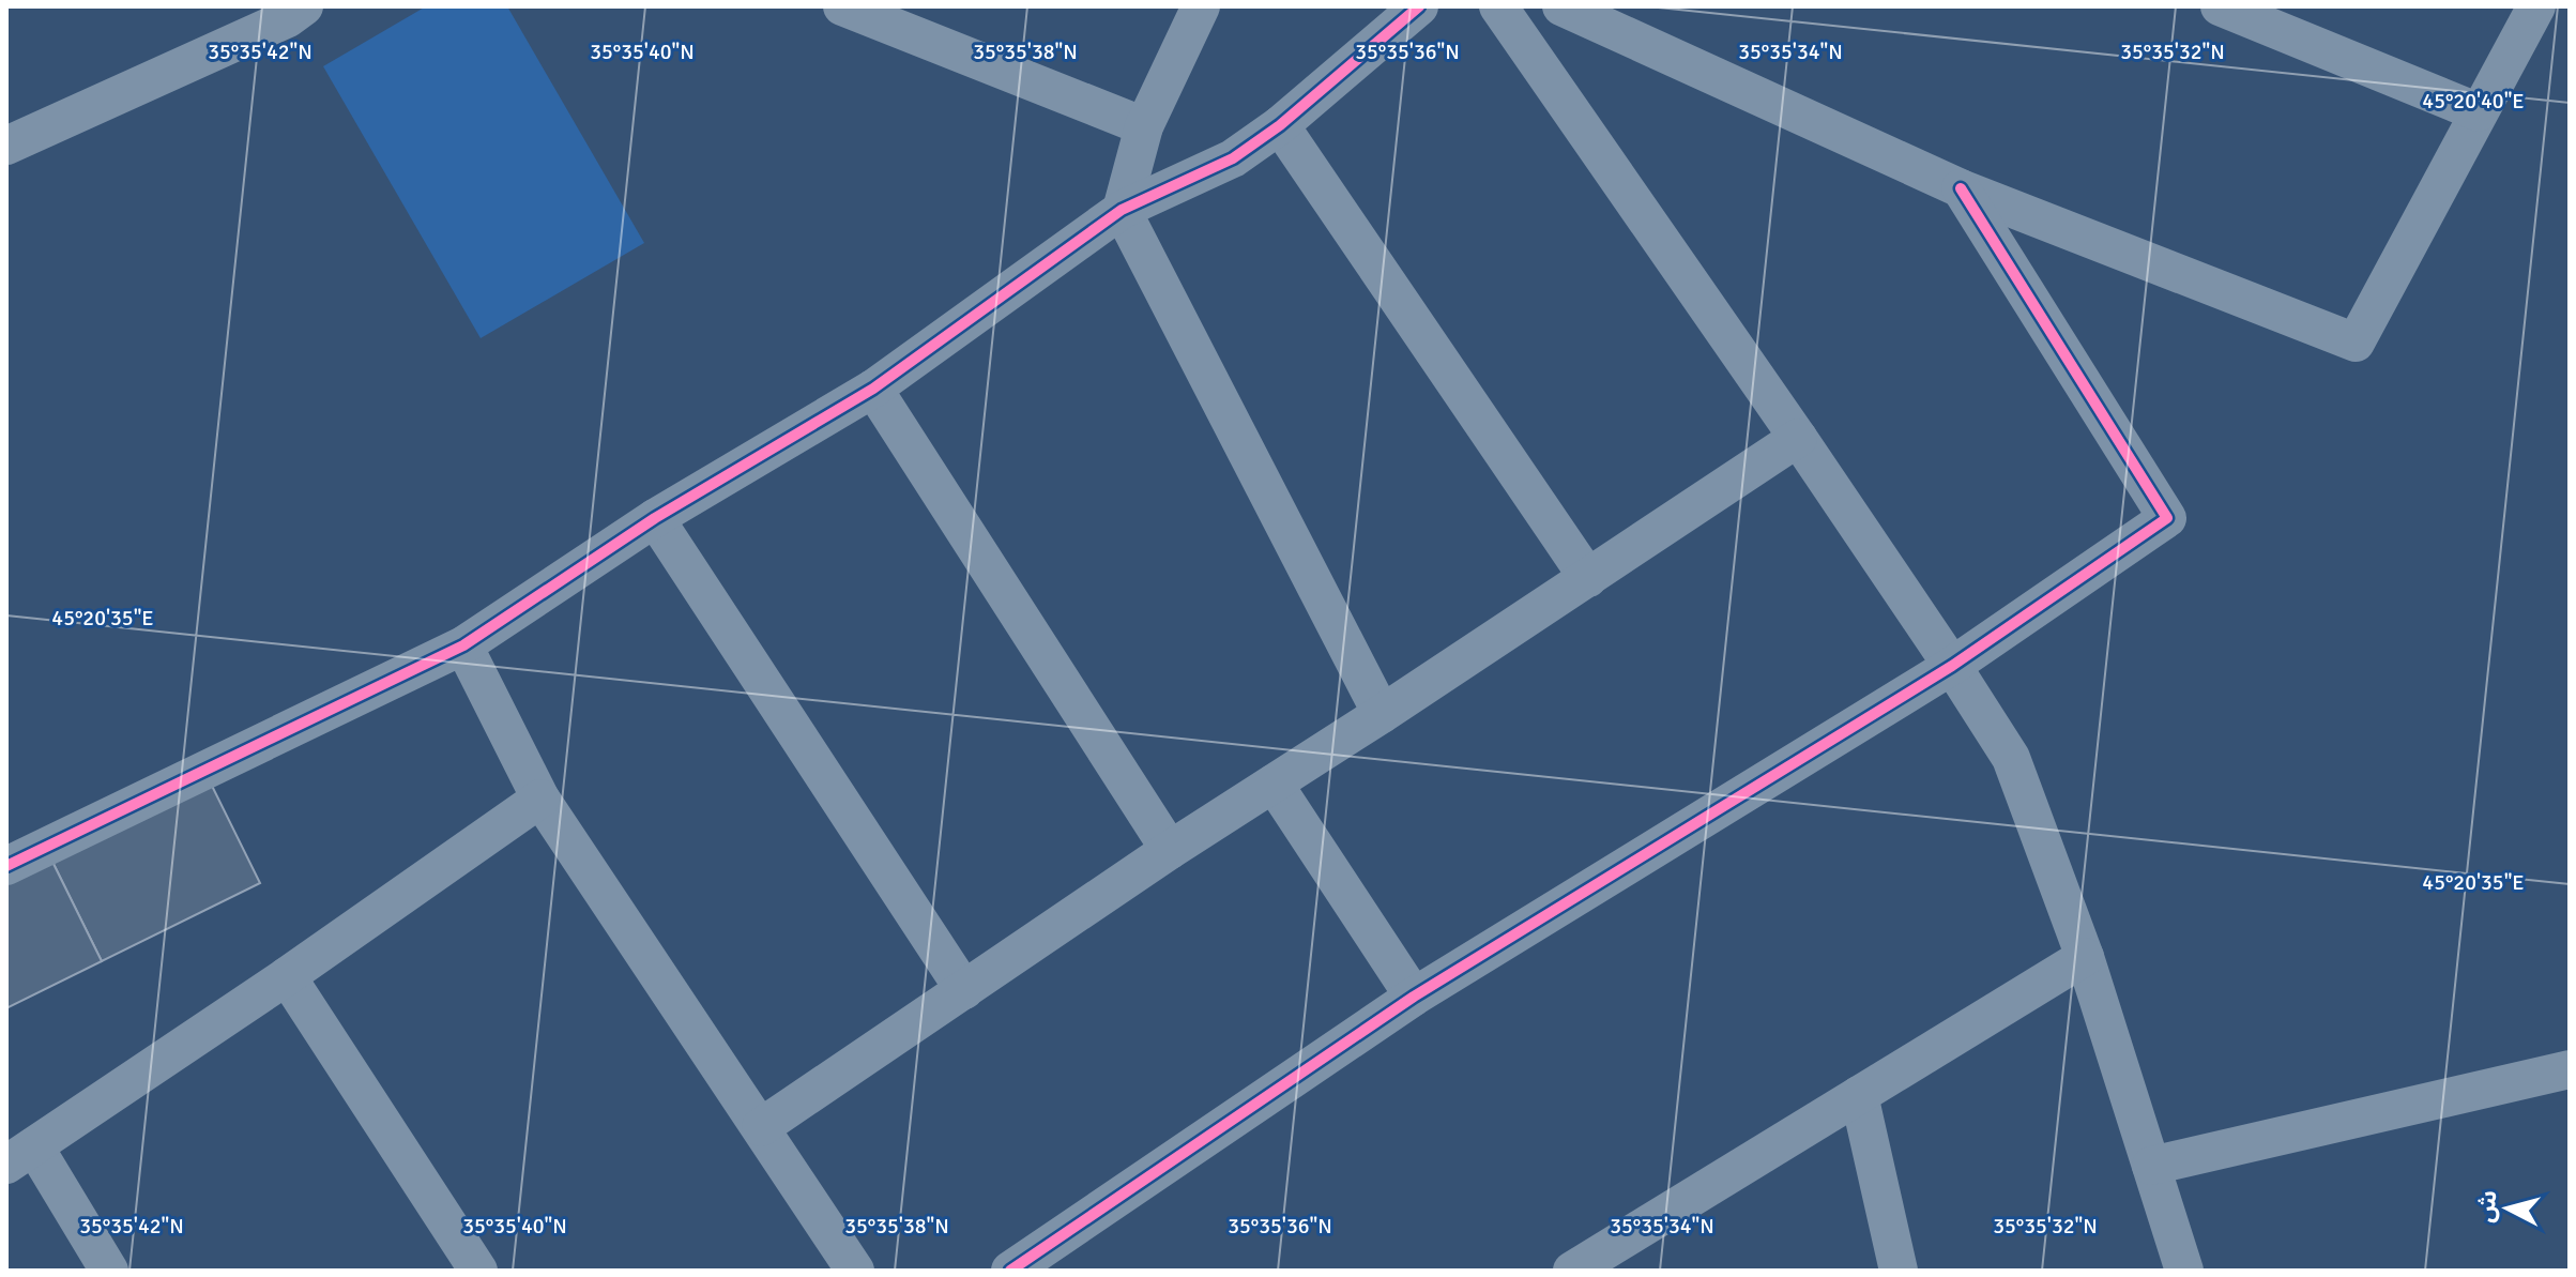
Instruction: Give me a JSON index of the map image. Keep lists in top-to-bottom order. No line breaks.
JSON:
{"north":"left","coordinates":["35°35'42\"N","35°35'40\"N","35°35'38\"N","35°35'36\"N","35°35'34\"N","35°35'32\"N","45°20'40\"E","45°20'35\"E"]}
